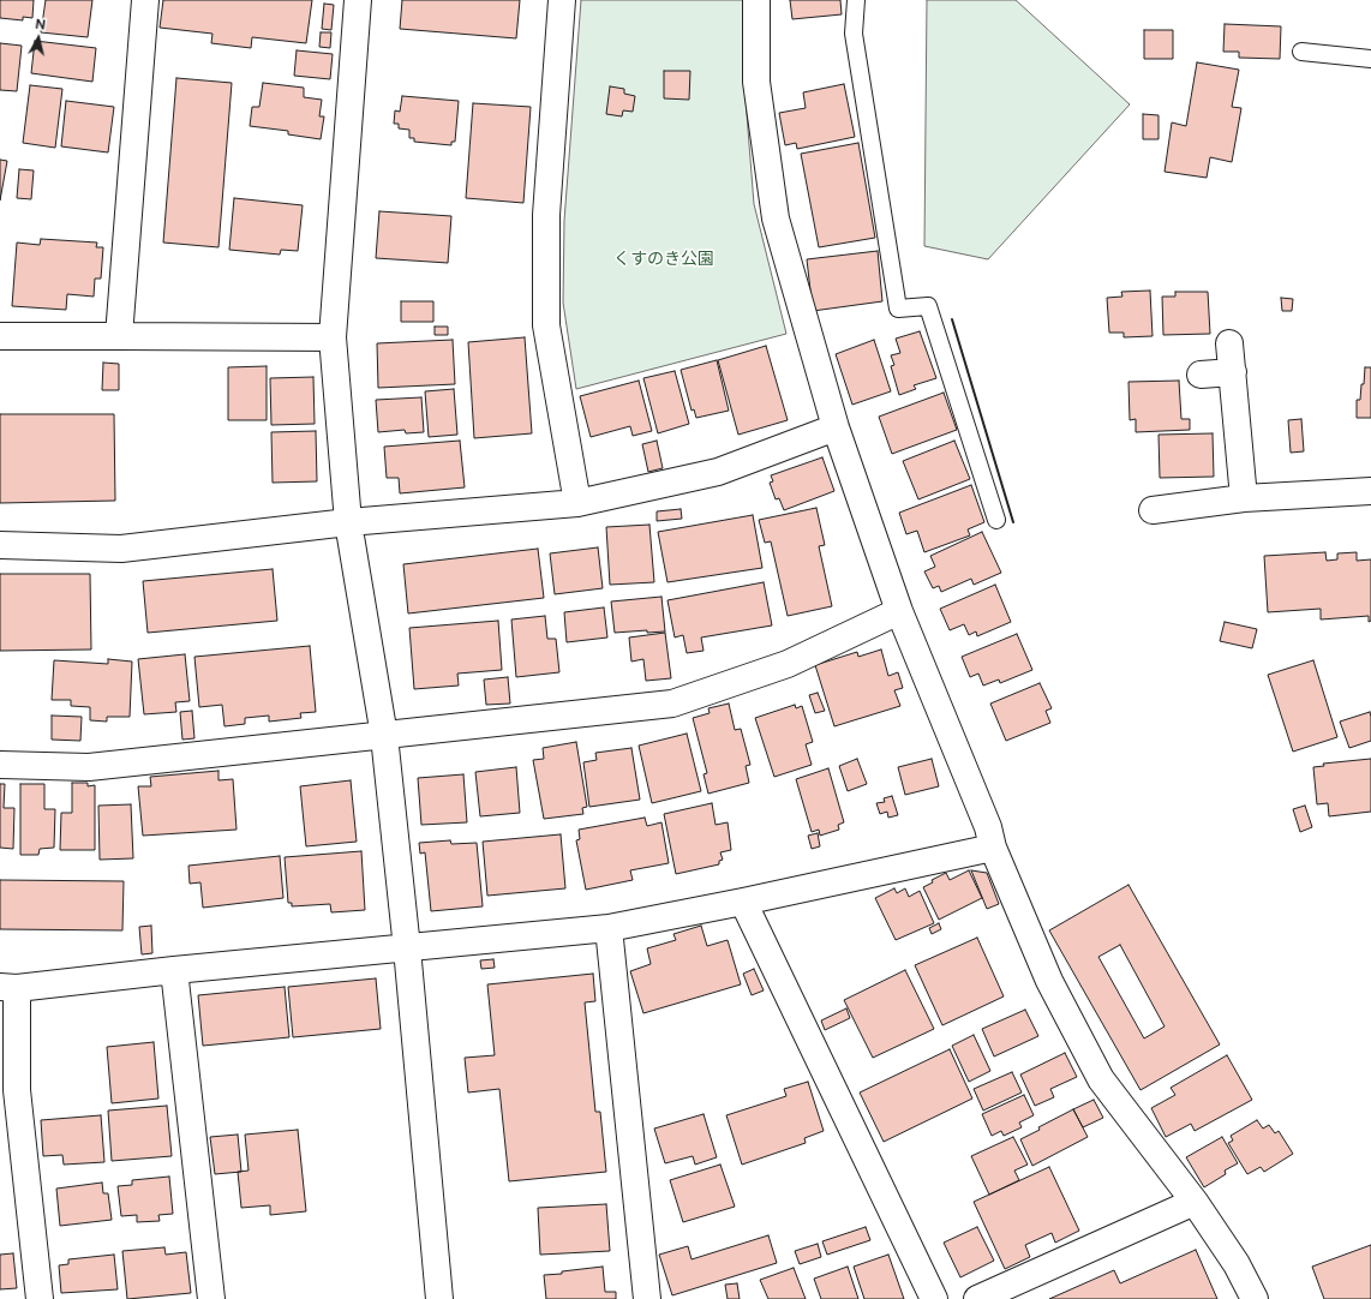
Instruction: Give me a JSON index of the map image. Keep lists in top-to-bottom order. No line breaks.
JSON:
{"parks":["くすのき公園"],"north":"top"}
